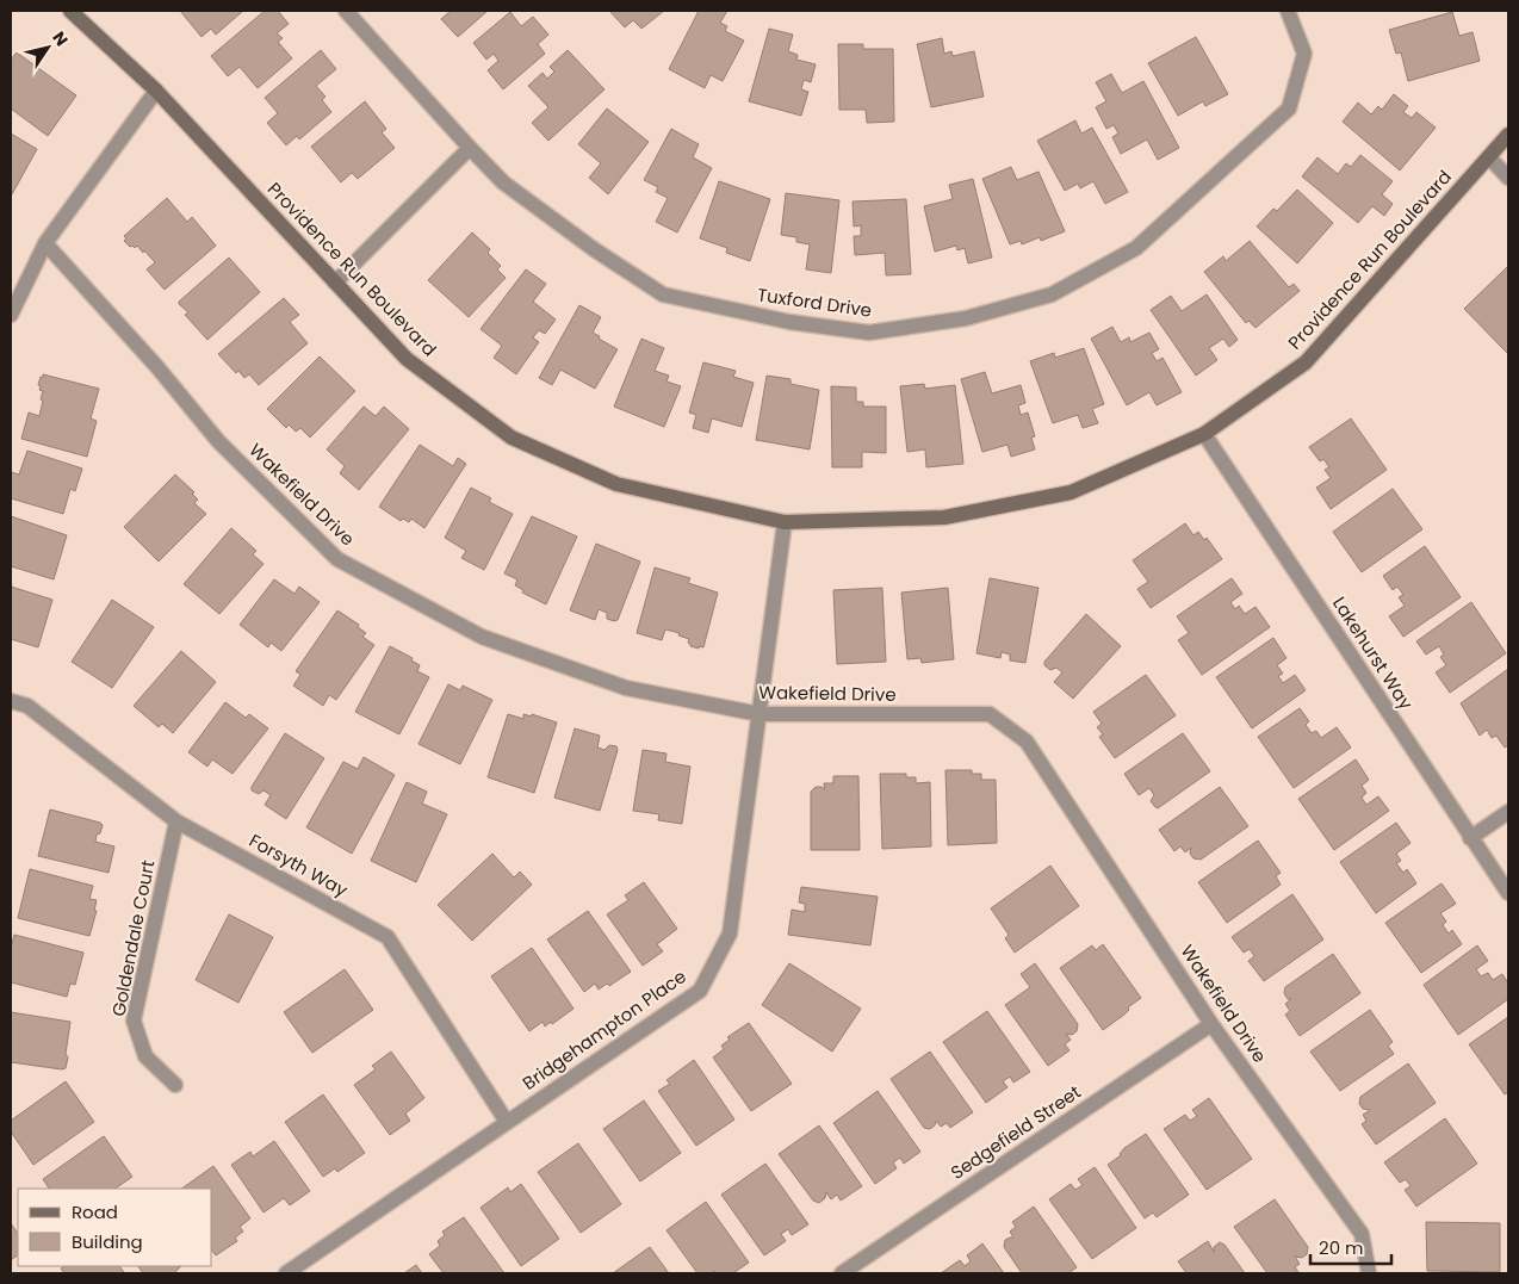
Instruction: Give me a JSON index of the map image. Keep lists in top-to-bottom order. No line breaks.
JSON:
{"streets":{"street":["Providence Run Boulevard","Tuxford Drive","Wakefield Drive","Lakehurst Way","Forsyth Way","Goldendale Court","Bridgehampton Place","Sedgefield Street"]},"crossings":[["Providence Run Boulevard","Lakehurst Way"],["Providence Run Boulevard","Bridgehampton Place"],["Wakefield Drive","Bridgehampton Place"],["Wakefield Drive","Sedgefield Street"],["Forsyth Way","Goldendale Court"],["Forsyth Way","Bridgehampton Place"]],"legend":["Road","Building"],"scale_bar":"20 m","north":"top right"}
